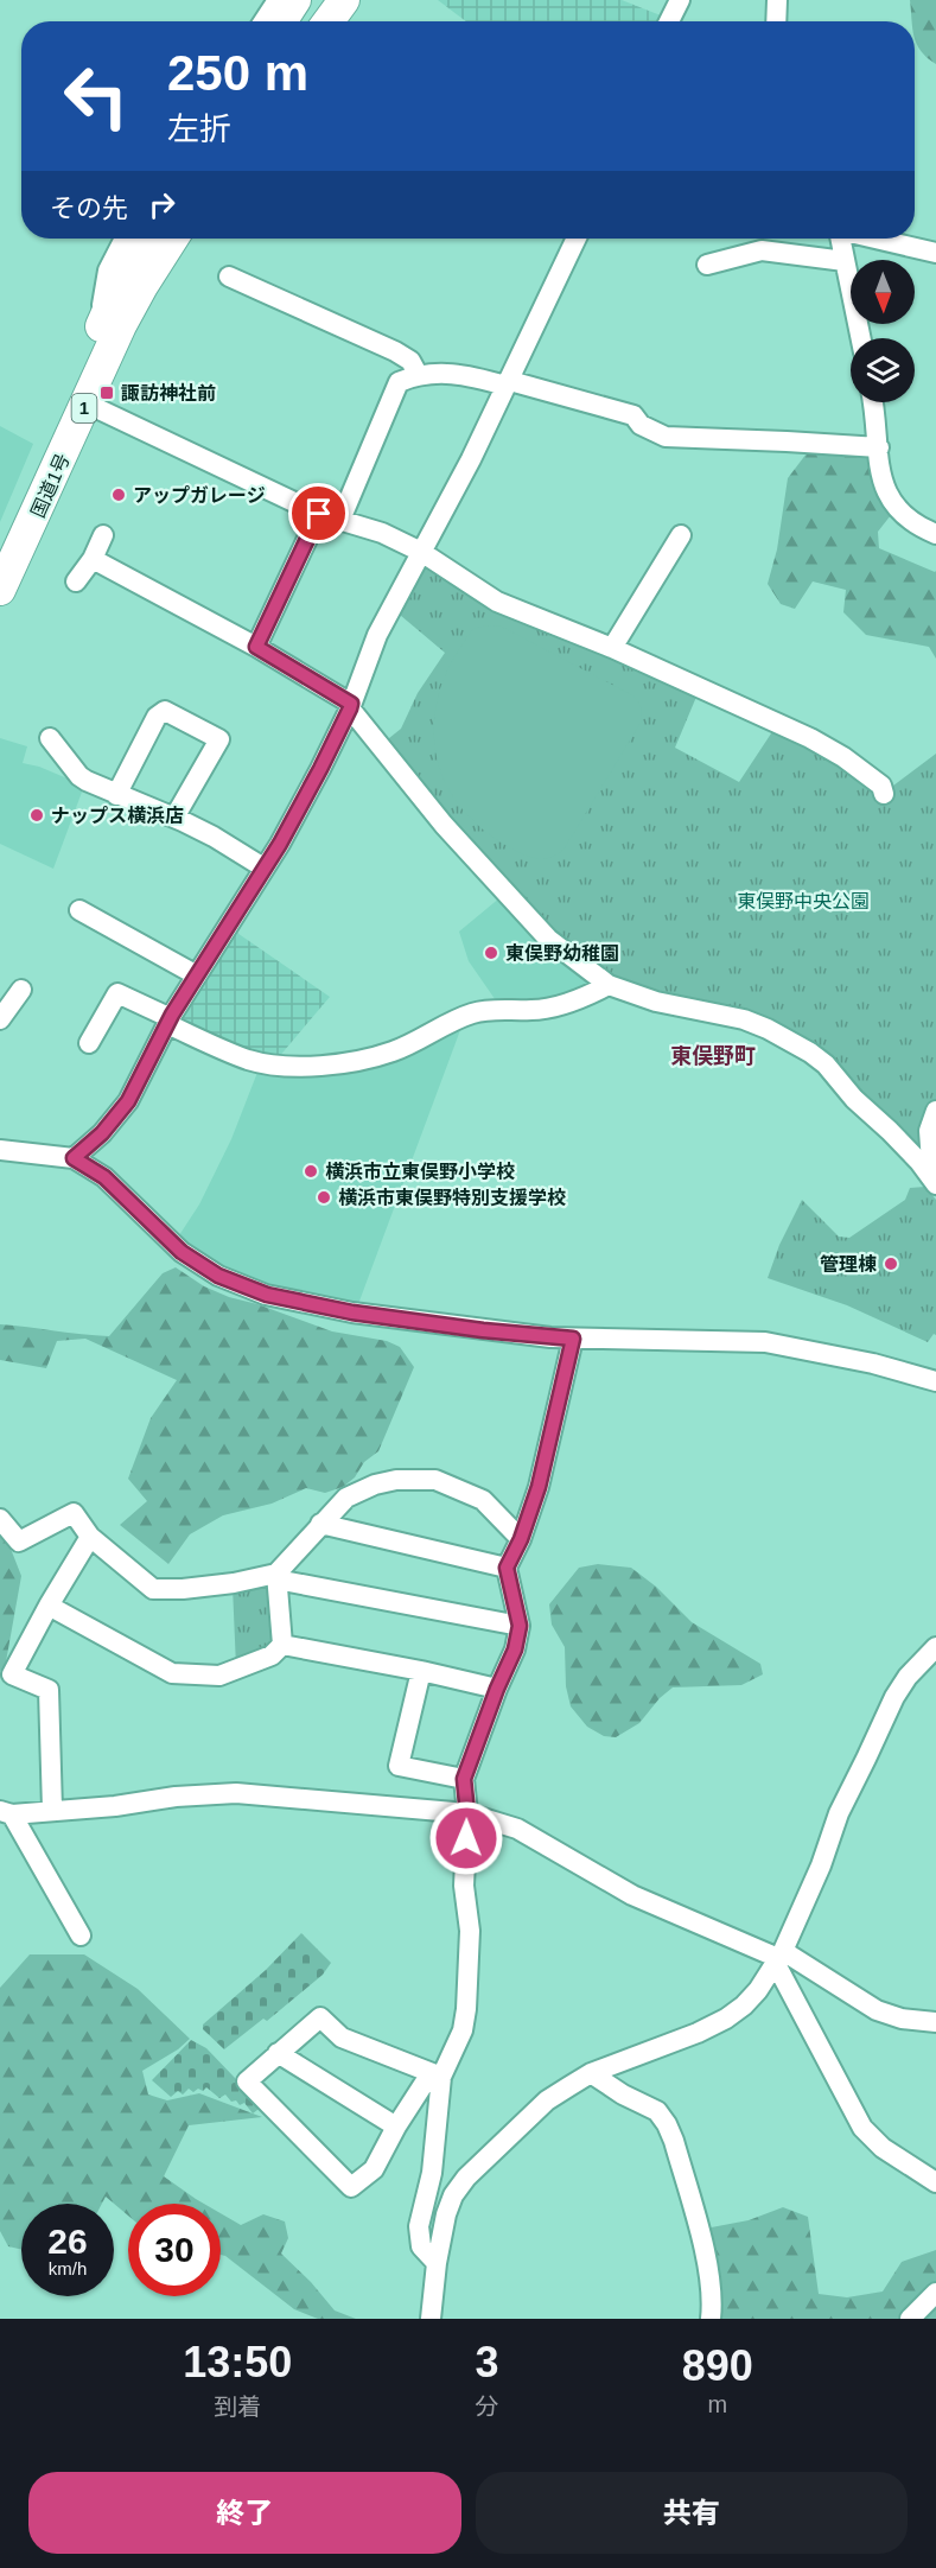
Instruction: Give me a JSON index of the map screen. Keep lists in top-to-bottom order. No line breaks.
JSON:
{"streets":{"highway":["1","国道1号"]},"crossings":[["1","国道1号"]],"districts":["東俣野町"],"parks":["東俣野中央公園"],"places":{"transit":["諏訪神社前"],"other":["アップガレージ","ナップス横浜店","東俣野幼稚園","横浜市立東俣野小学校","横浜市東俣野特別支援学校","管理棟"]},"north":"bottom","page":{"turn":["250 m","左折"],"then":"その先","speed":"26 km/h","limit":"30","eta":["13:50","到着","3","分","890","m"],"buttons":["終了","共有"]}}
